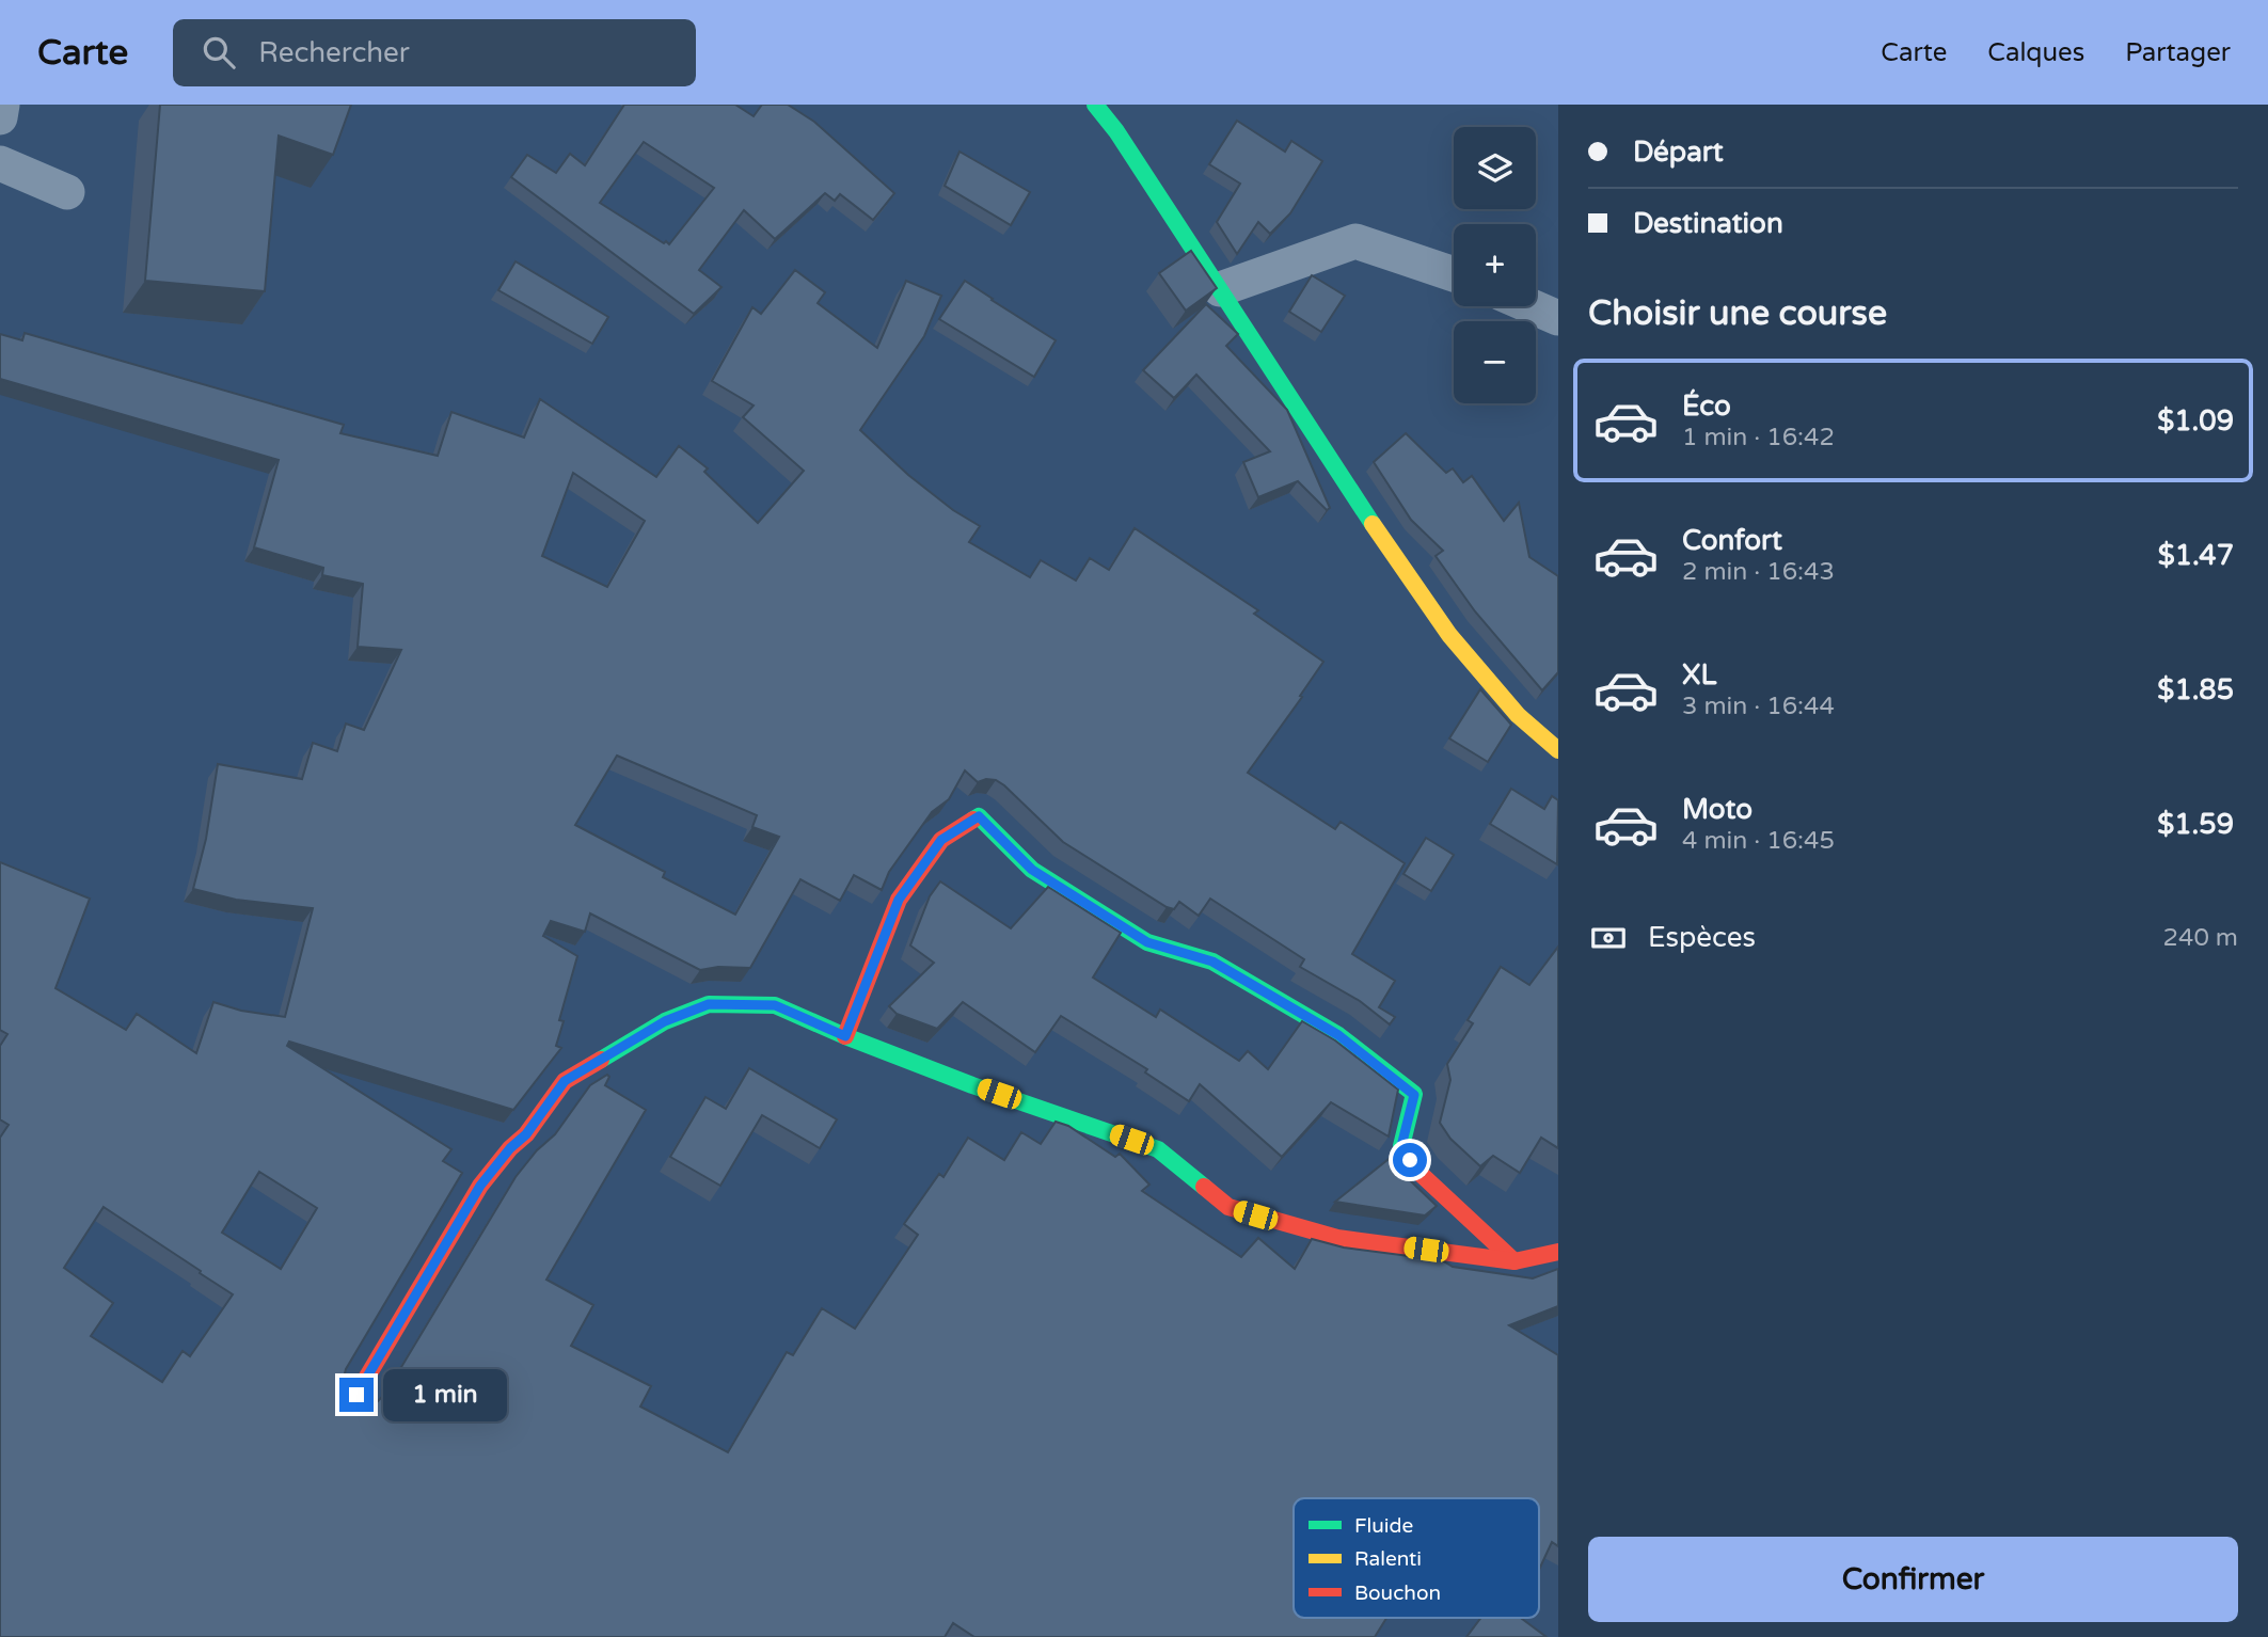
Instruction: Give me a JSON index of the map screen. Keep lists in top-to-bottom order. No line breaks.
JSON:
{"legend":["Fluide","Ralenti","Bouchon"],"page":{"header":"Carte","search":"Rechercher","nav":["Carte","Calques","Partager"],"banner":["Départ","Destination"],"map_buttons":["+","−"],"heading":"Choisir une course","list":[{"name":"Éco","note":"1 min · 16:42","value":"$1.09"},{"name":"Confort","note":"2 min · 16:43","value":"$1.47"},{"name":"XL","note":"3 min · 16:44","value":"$1.85"},{"name":"Moto","note":"4 min · 16:45","value":"$1.59"}],"pay":["Espèces","240 m"],"bubble":"1 min","buttons":"Confirmer"}}
